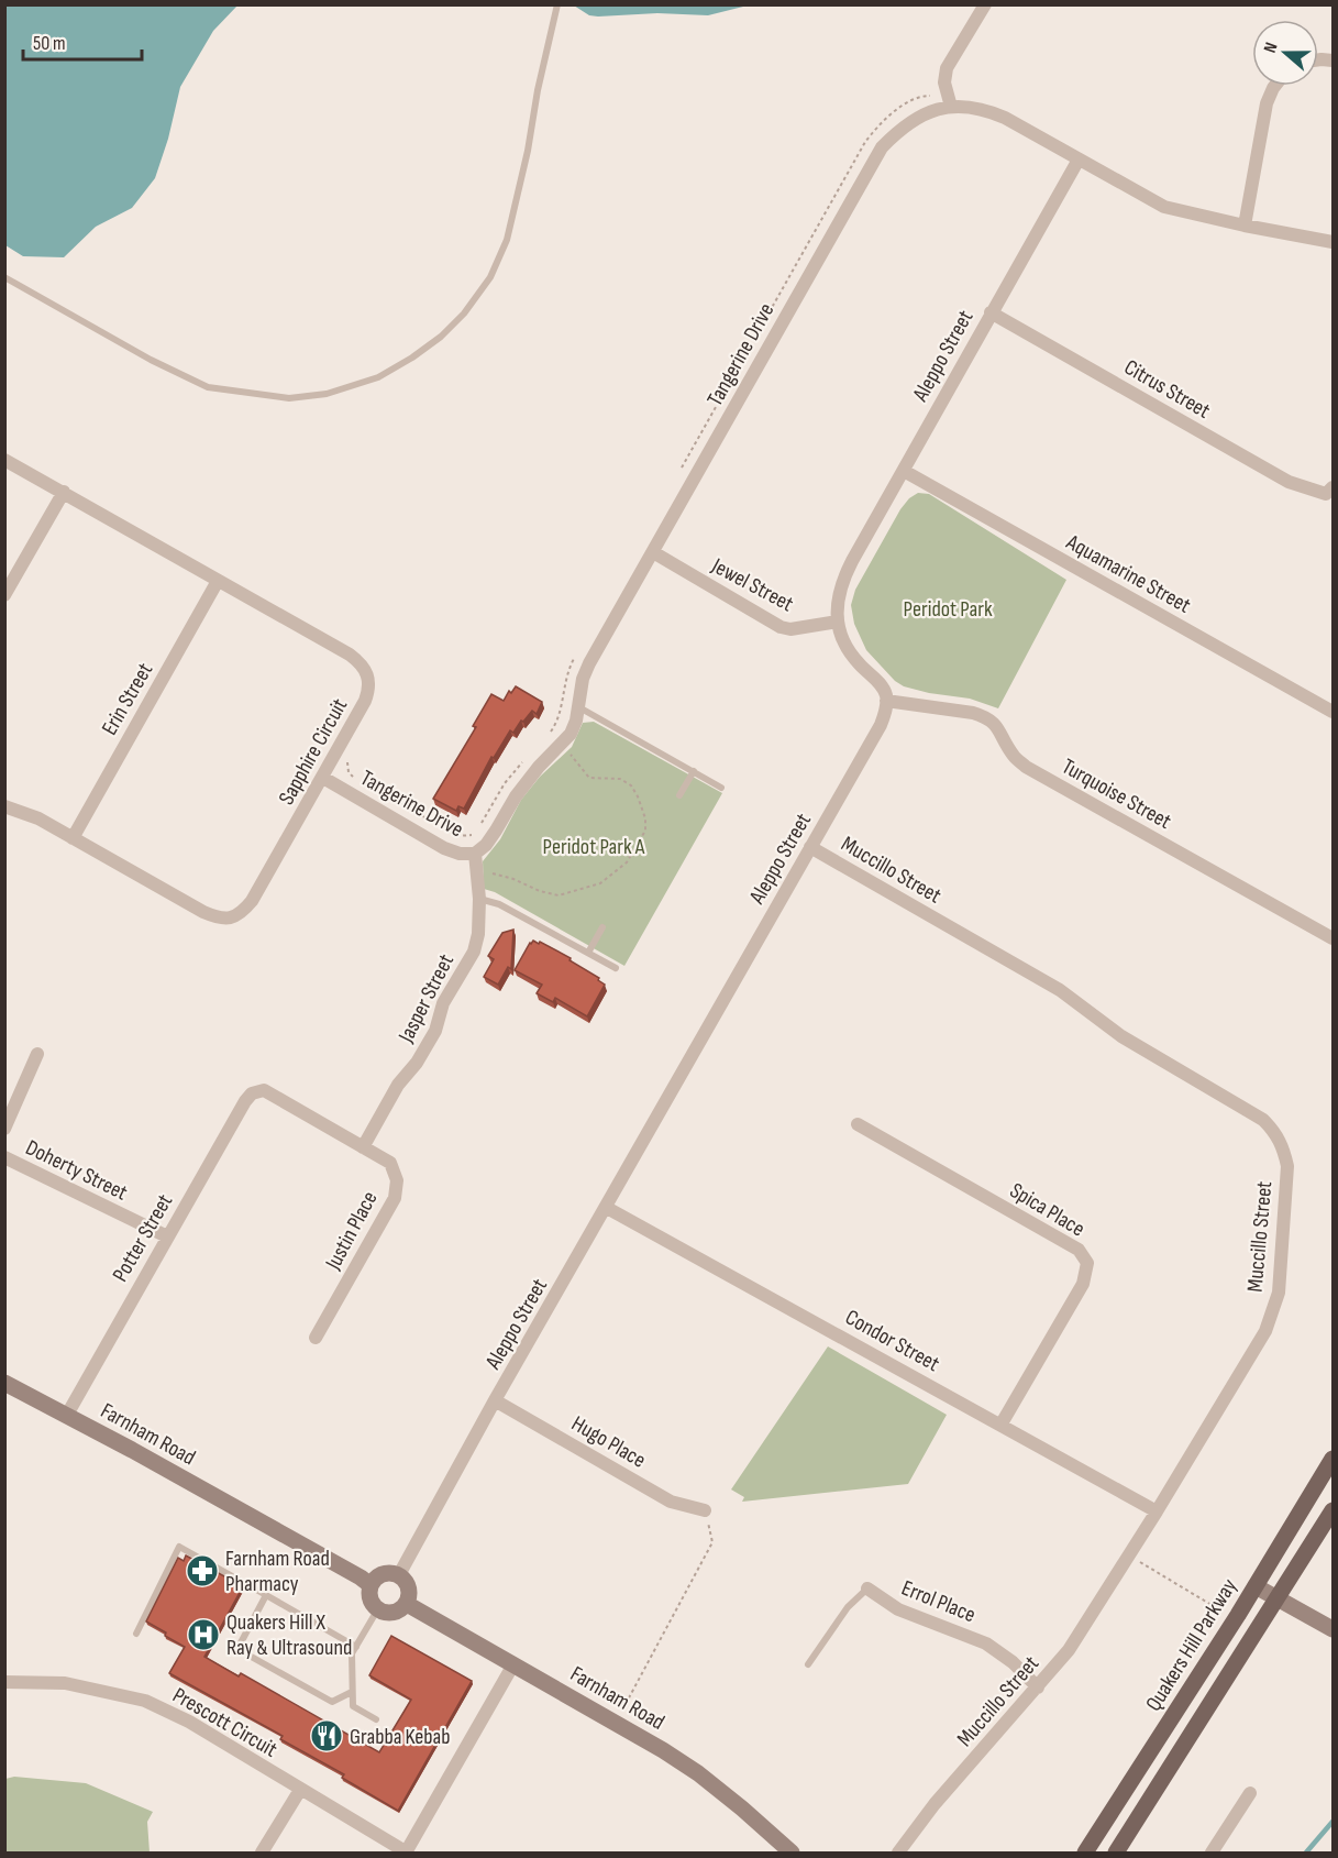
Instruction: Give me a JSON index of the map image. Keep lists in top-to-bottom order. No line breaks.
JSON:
{"streets":{"main road":["Quakers Hill Parkway"],"street":["Tangerine Drive","Aleppo Street","Citrus Street","Aquamarine Street","Jewel Street","Erin Street","Sapphire Circuit","Turquoise Street","Muccillo Street","Jasper Street","Doherty Street","Spica Place","Justin Place","Potter Street","Condor Street","Farnham Road","Hugo Place","Errol Place","Prescott Circuit"]},"crossings":[["Tangerine Drive","Aleppo Street"],["Tangerine Drive","Jewel Street"],["Tangerine Drive","Sapphire Circuit"],["Tangerine Drive","Jasper Street"],["Aleppo Street","Citrus Street"],["Aleppo Street","Aquamarine Street"],["Aleppo Street","Jewel Street"],["Aleppo Street","Turquoise Street"],["Aleppo Street","Muccillo Street"],["Aleppo Street","Condor Street"],["Aleppo Street","Farnham Road"],["Aleppo Street","Hugo Place"],["Erin Street","Sapphire Circuit"],["Muccillo Street","Condor Street"],["Muccillo Street","Errol Place"],["Jasper Street","Justin Place"],["Doherty Street","Potter Street"],["Spica Place","Condor Street"],["Justin Place","Potter Street"],["Potter Street","Farnham Road"]],"parks":["Peridot Park","Peridot Park A"],"places":{"pharmacy":["Farnham Road Pharmacy"],"hospital":["Quakers Hill X Ray & Ultrasound"],"restaurant":["Grabba Kebab"]},"scale_bar":"50 m","north":"left"}
